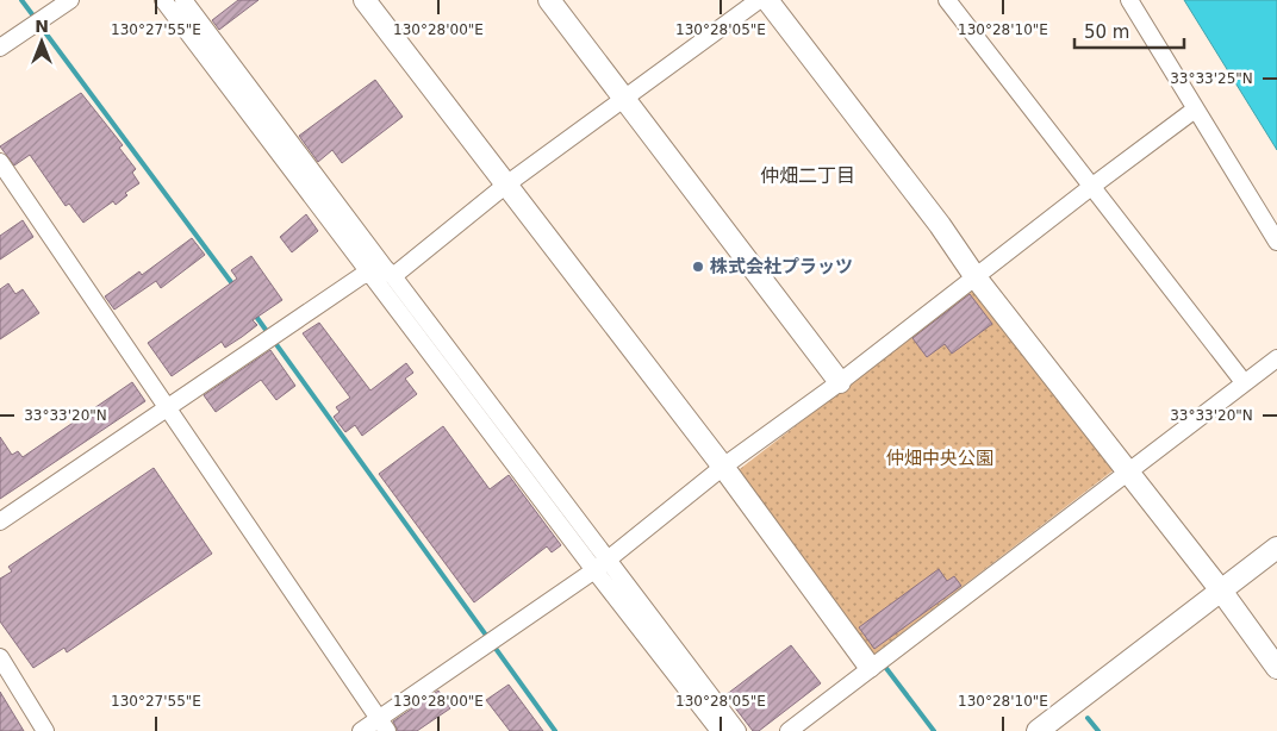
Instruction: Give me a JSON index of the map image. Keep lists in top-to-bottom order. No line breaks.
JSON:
{"districts":["仲畑二丁目"],"parks":["仲畑中央公園"],"places":["株式会社プラッツ"],"scale_bar":"50 m","north":"top","coordinates":["130°27'55\"E","130°28'00\"E","130°28'05\"E","130°28'10\"E","33°33'25\"N","33°33'20\"N"]}
